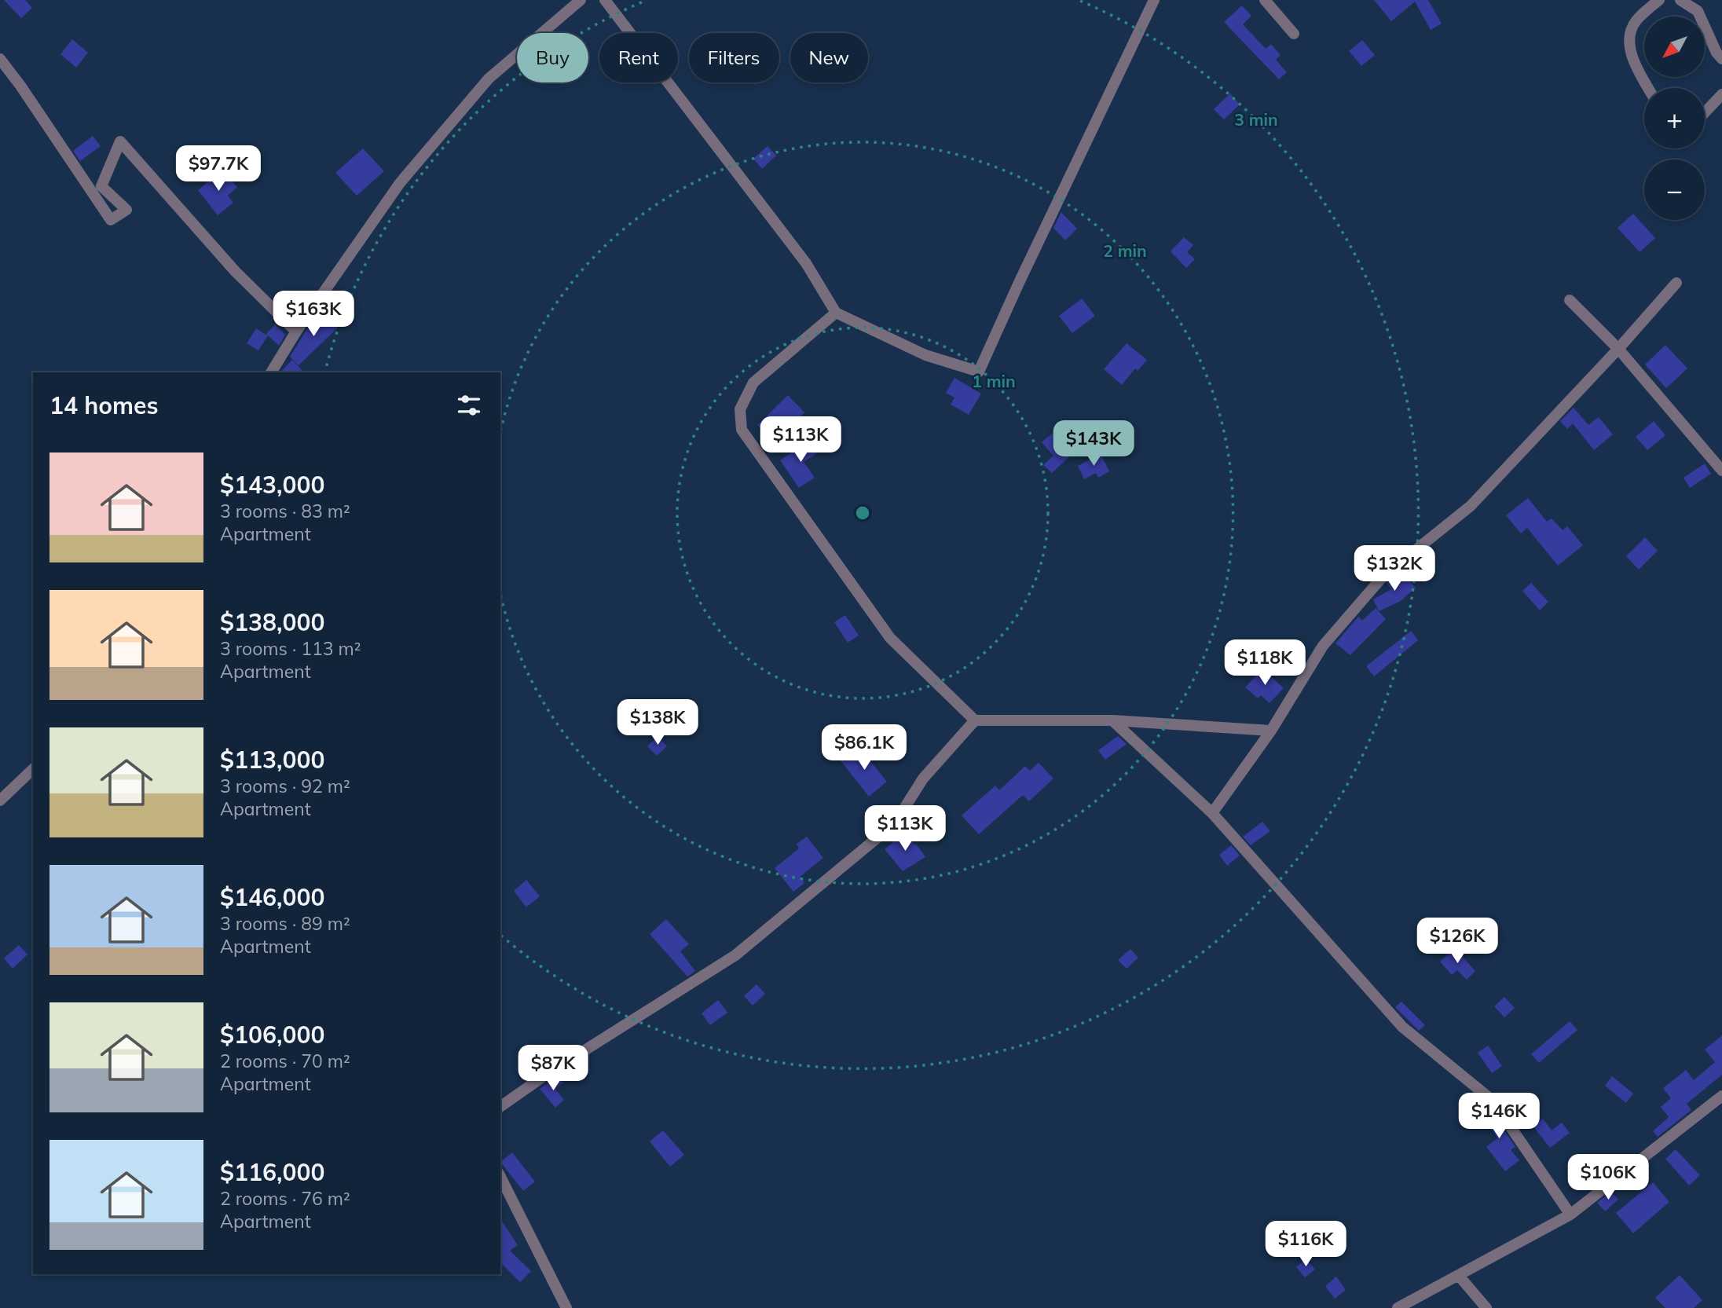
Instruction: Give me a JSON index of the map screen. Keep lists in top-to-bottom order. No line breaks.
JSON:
{"north":"bottom left","page":{"map_buttons":["+","−"],"chip":["Buy","Rent","Filters","New"],"price":["$97.7K","$163K","$113K","$143K","$132K","$118K","$138K","$86.1K","$113K","$126K","$87K","$146K","$106K","$116K"],"heading":"14 homes","list":[{"name":"$143,000","note":"3 rooms · 83 m² · Apartment"},{"name":"$138,000","note":"3 rooms · 113 m² · Apartment"},{"name":"$113,000","note":"3 rooms · 92 m² · Apartment"},{"name":"$146,000","note":"3 rooms · 89 m² · Apartment"},{"name":"$106,000","note":"2 rooms · 70 m² · Apartment"},{"name":"$116,000","note":"2 rooms · 76 m² · Apartment"}]},"rings":["3 min","2 min","1 min"]}
